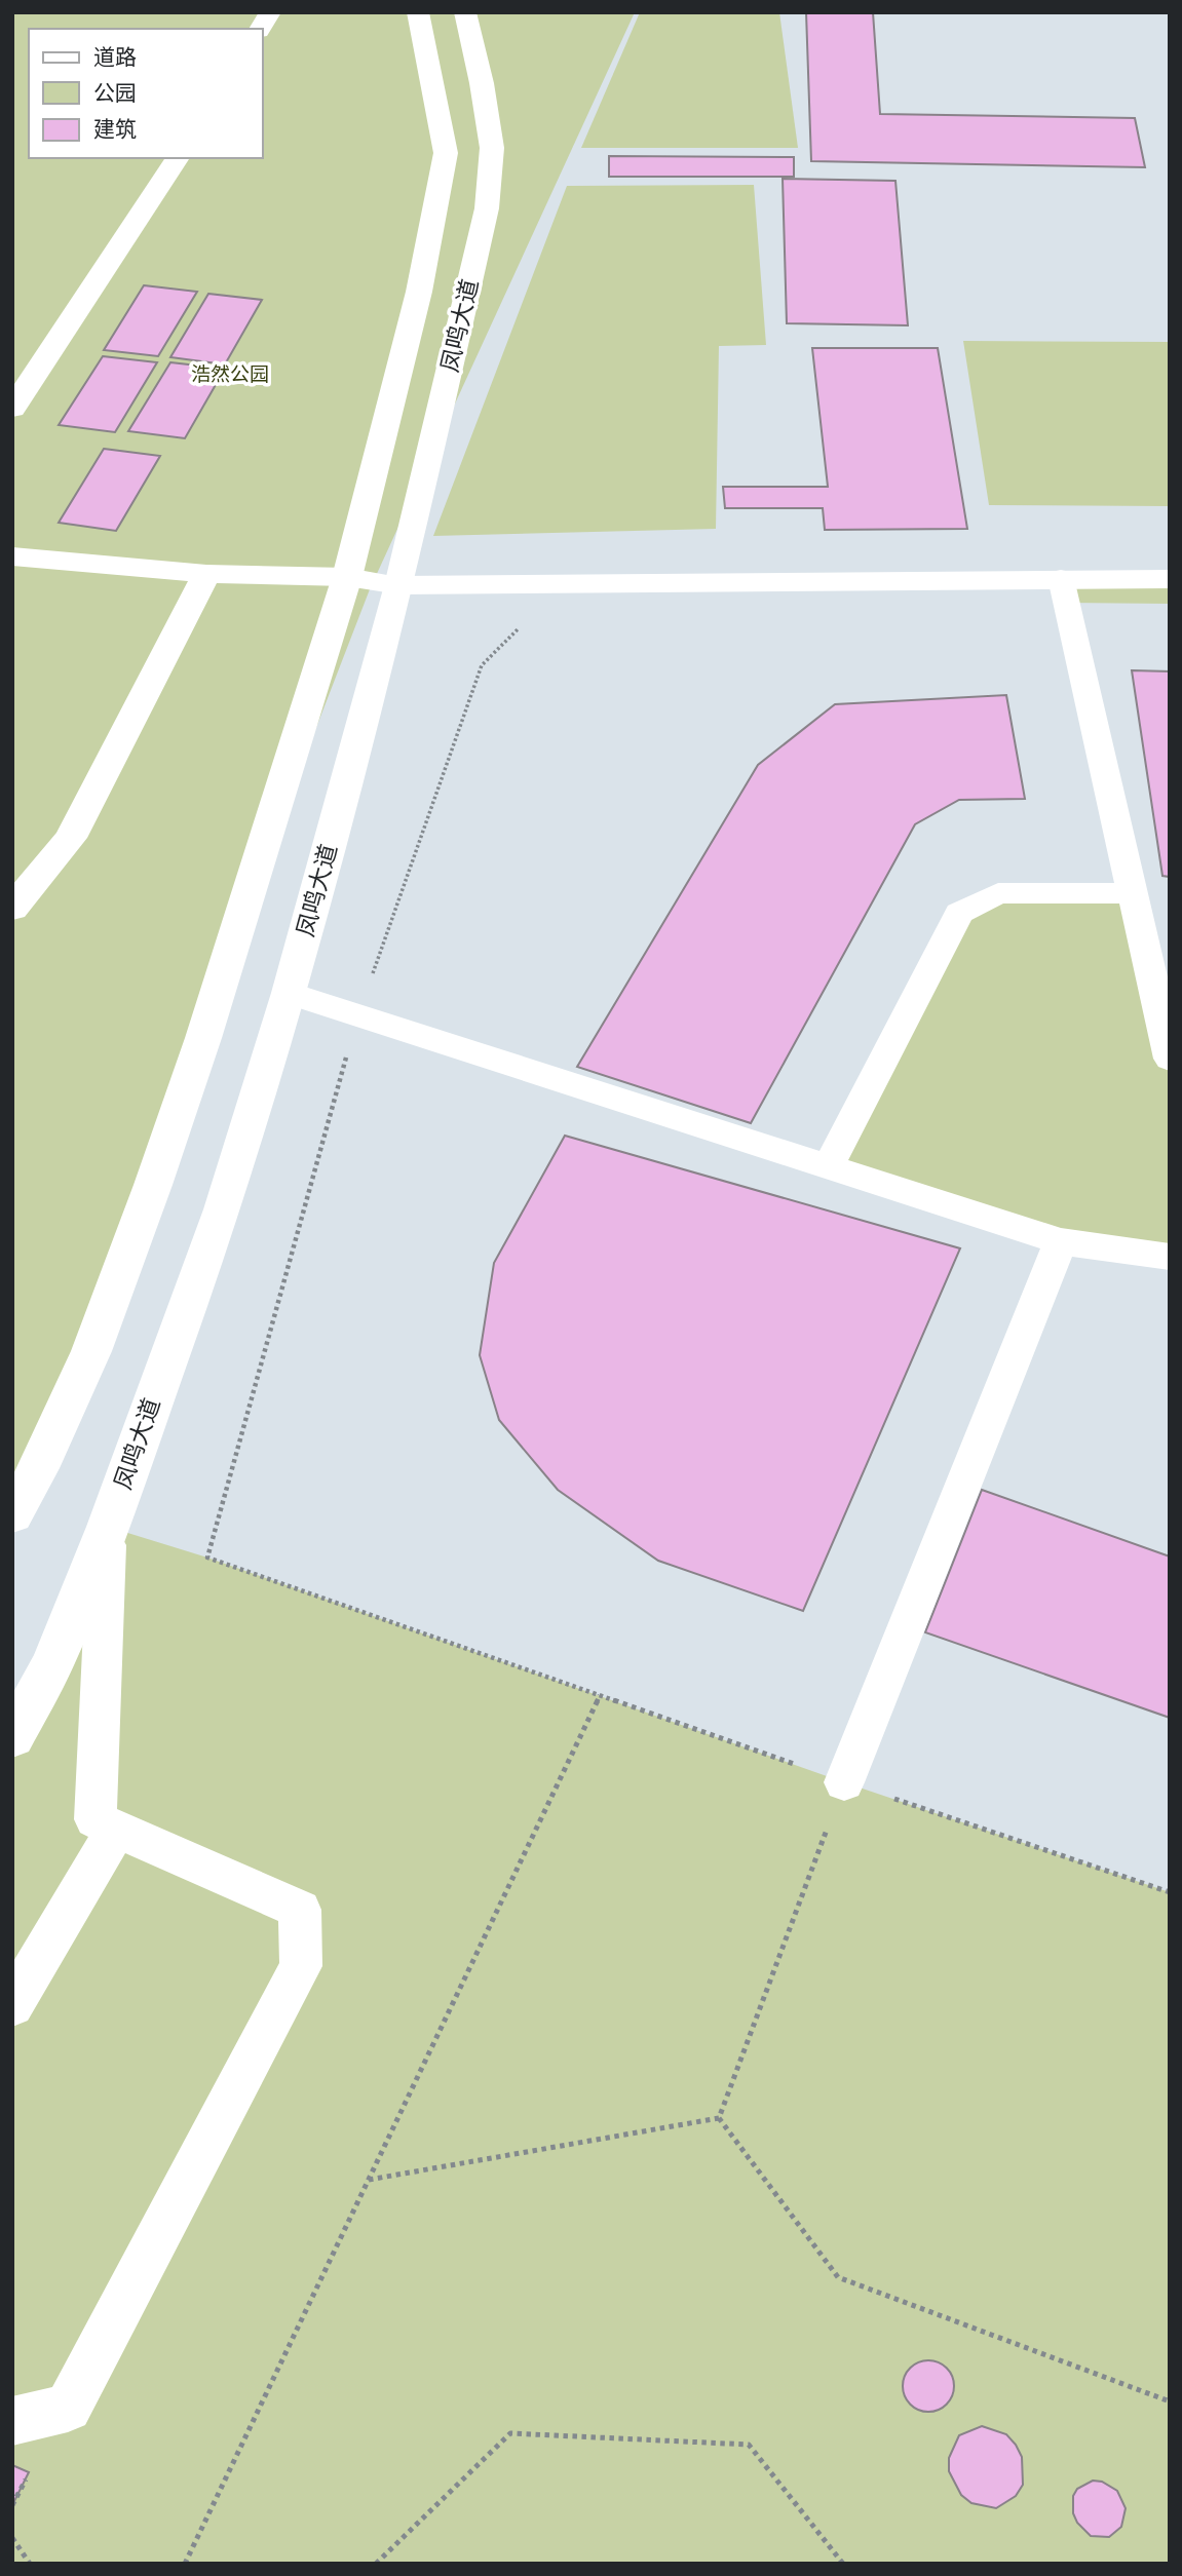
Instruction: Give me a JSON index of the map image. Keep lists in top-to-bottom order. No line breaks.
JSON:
{"streets":{"main road":["凤鸣大道"]},"parks":["浩然公园"],"legend":["道路","公园","建筑"]}
